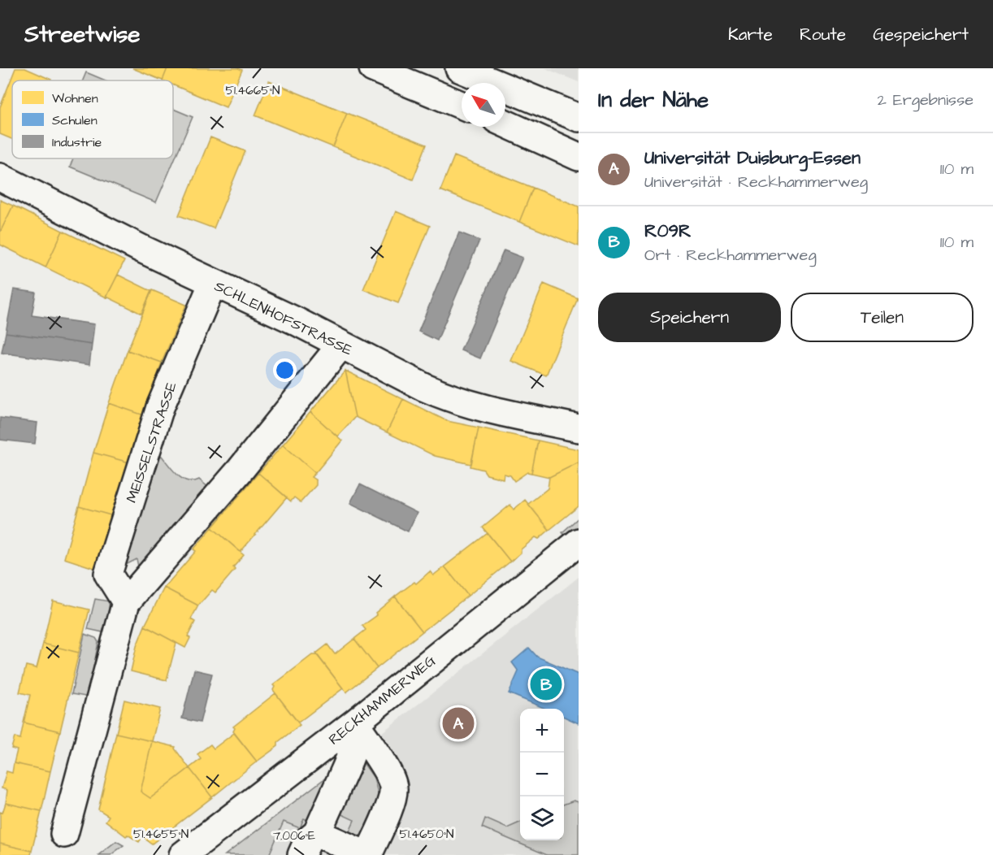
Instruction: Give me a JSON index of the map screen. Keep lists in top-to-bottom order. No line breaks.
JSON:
{"streets":{"street":["SCHLENHOFSTRASSE","MEISSELSTRASSE","RECKHAMMERWEG"]},"crossings":[["SCHLENHOFSTRASSE","MEISSELSTRASSE"]],"legend":["Wohnen","Schulen","Industrie"],"north":"top left","page":{"header":"Streetwise","nav":["Karte","Route","Gespeichert"],"heading":["In der Nähe","2 Ergebnisse"],"list":[{"mark":"A","name":"Universität Duisburg-Essen","note":"Universität · Reckhammerweg","value":"110 m"},{"mark":"B","name":"R09R","note":"Ort · Reckhammerweg","value":"110 m"}],"buttons":["Speichern","Teilen"],"pins":["B","A"],"map_buttons":["+","−"]},"coordinates":["51.4665°N","51.4655°N","51.4650°N","7.006°E"]}
